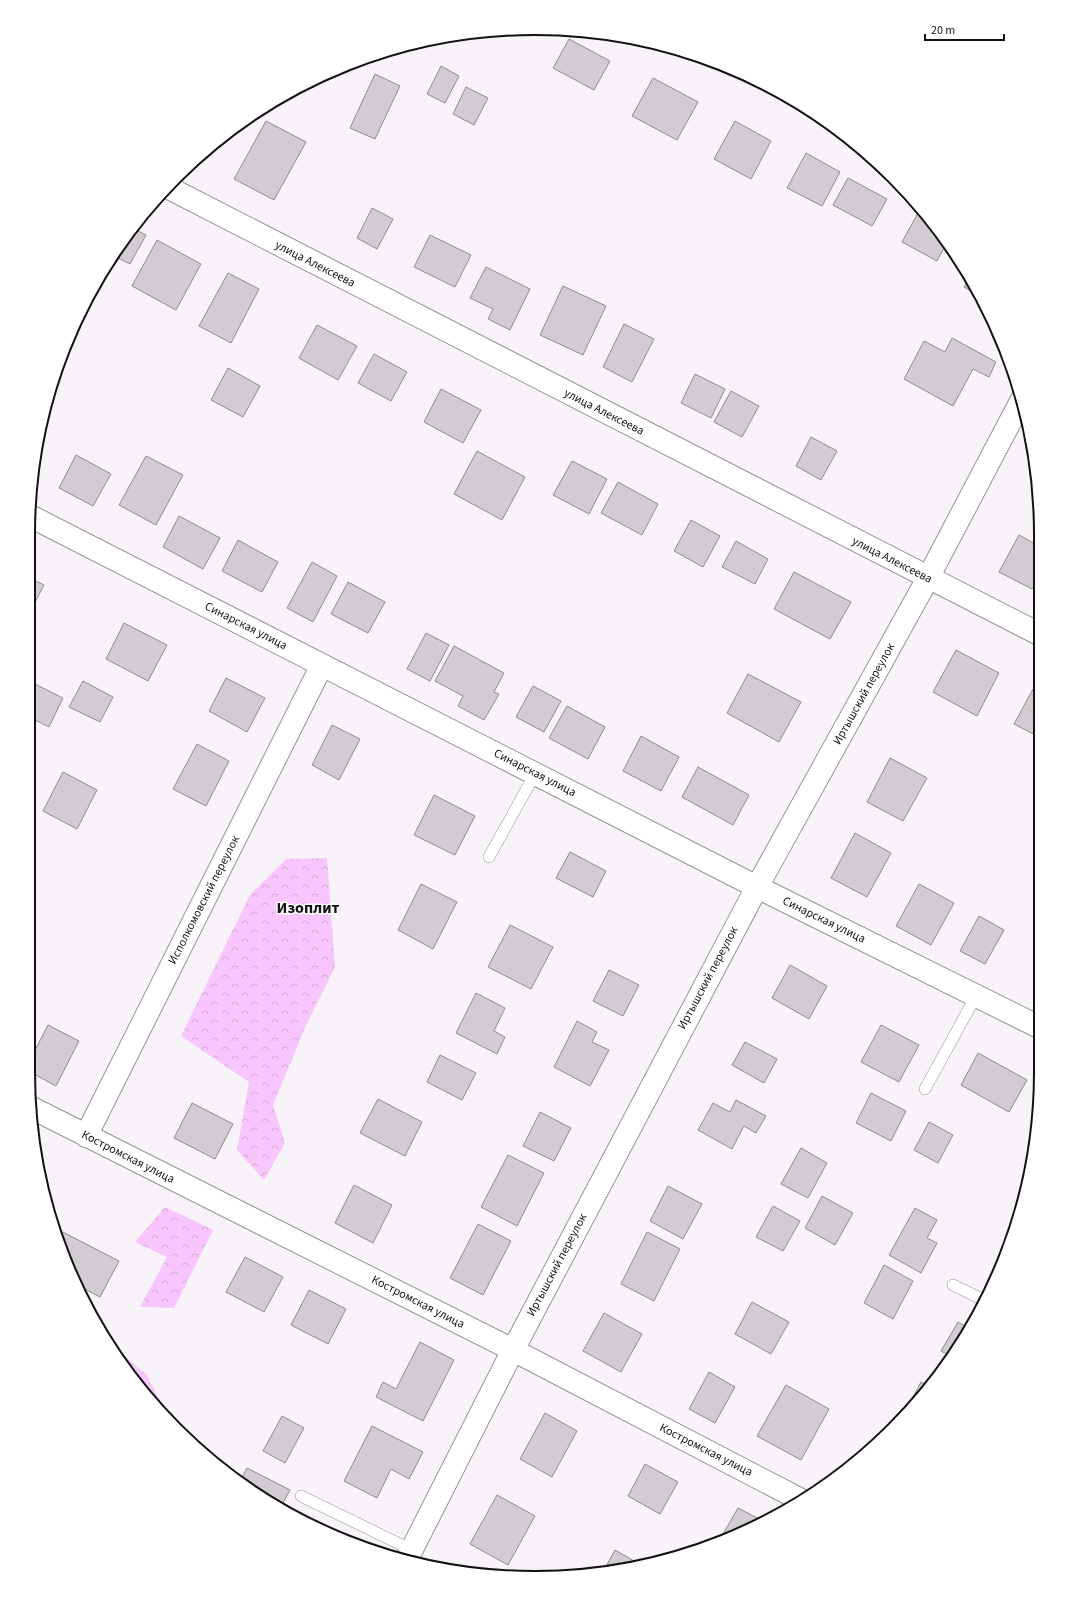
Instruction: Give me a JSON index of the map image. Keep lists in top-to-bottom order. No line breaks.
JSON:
{"streets":{"street":["улица Алексеева","Синарская улица","Иртышский переулок","Исполкомовский переулок","Костромская улица"]},"crossings":[["улица Алексеева","Иртышский переулок"],["Синарская улица","Иртышский переулок"],["Синарская улица","Исполкомовский переулок"],["Иртышский переулок","Костромская улица"],["Исполкомовский переулок","Костромская улица"]],"districts":["Изоплит"],"scale_bar":"20 m"}
